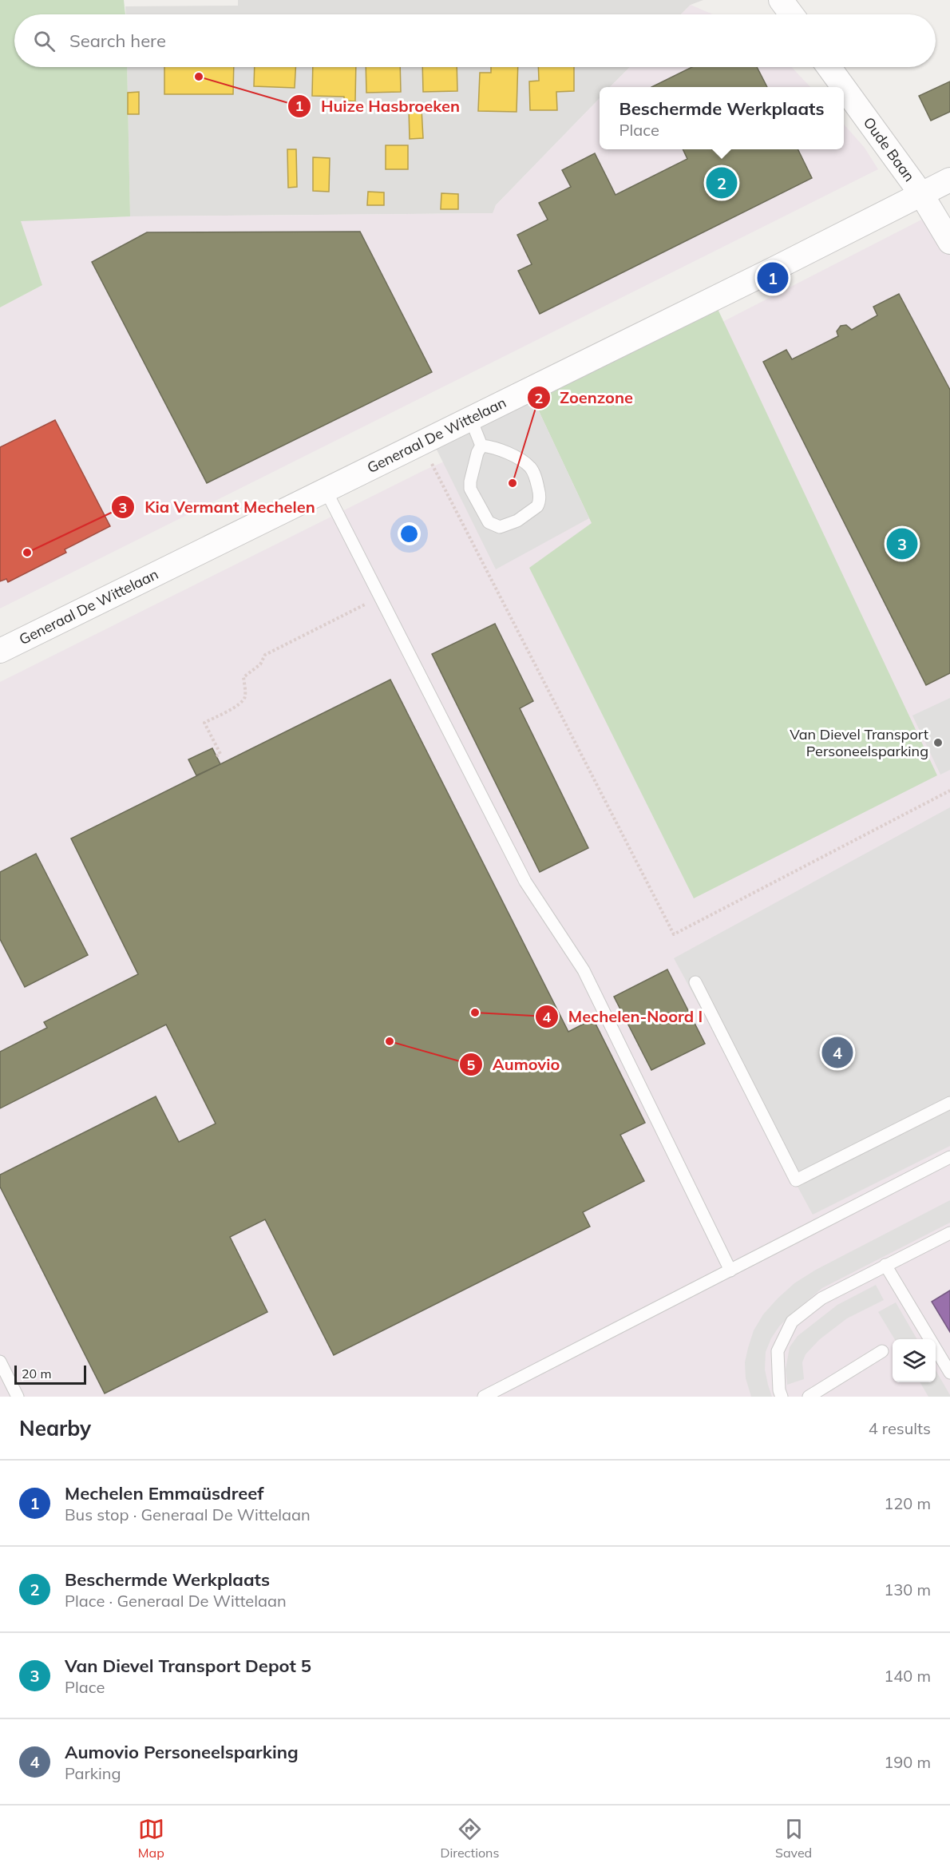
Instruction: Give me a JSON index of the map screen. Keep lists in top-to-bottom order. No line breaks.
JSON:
{"streets":{"street":["Oude Baan","Generaal De Wittelaan"]},"crossings":[["Oude Baan","Generaal De Wittelaan"]],"places":["Huize Hasbroeken","Zoenzone","Kia Vermant Mechelen","Van Dievel Transport Personeelsparking","Mechelen-Noord I","Aumovio"],"scale_bar":"20 m","page":{"search":"Search here","popup":["Beschermde Werkplaats","Place"],"pins":["2","1","3","4"],"scale":"20 m","heading":["Nearby","4 results"],"list":[{"mark":"1","name":"Mechelen Emmaüsdreef","note":"Bus stop · Generaal De Wittelaan","value":"120 m"},{"mark":"2","name":"Beschermde Werkplaats","note":"Place · Generaal De Wittelaan","value":"130 m"},{"mark":"3","name":"Van Dievel Transport Depot 5","note":"Place","value":"140 m"},{"mark":"4","name":"Aumovio Personeelsparking","note":"Parking","value":"190 m"}],"nav":["Map","Directions","Saved"]}}
